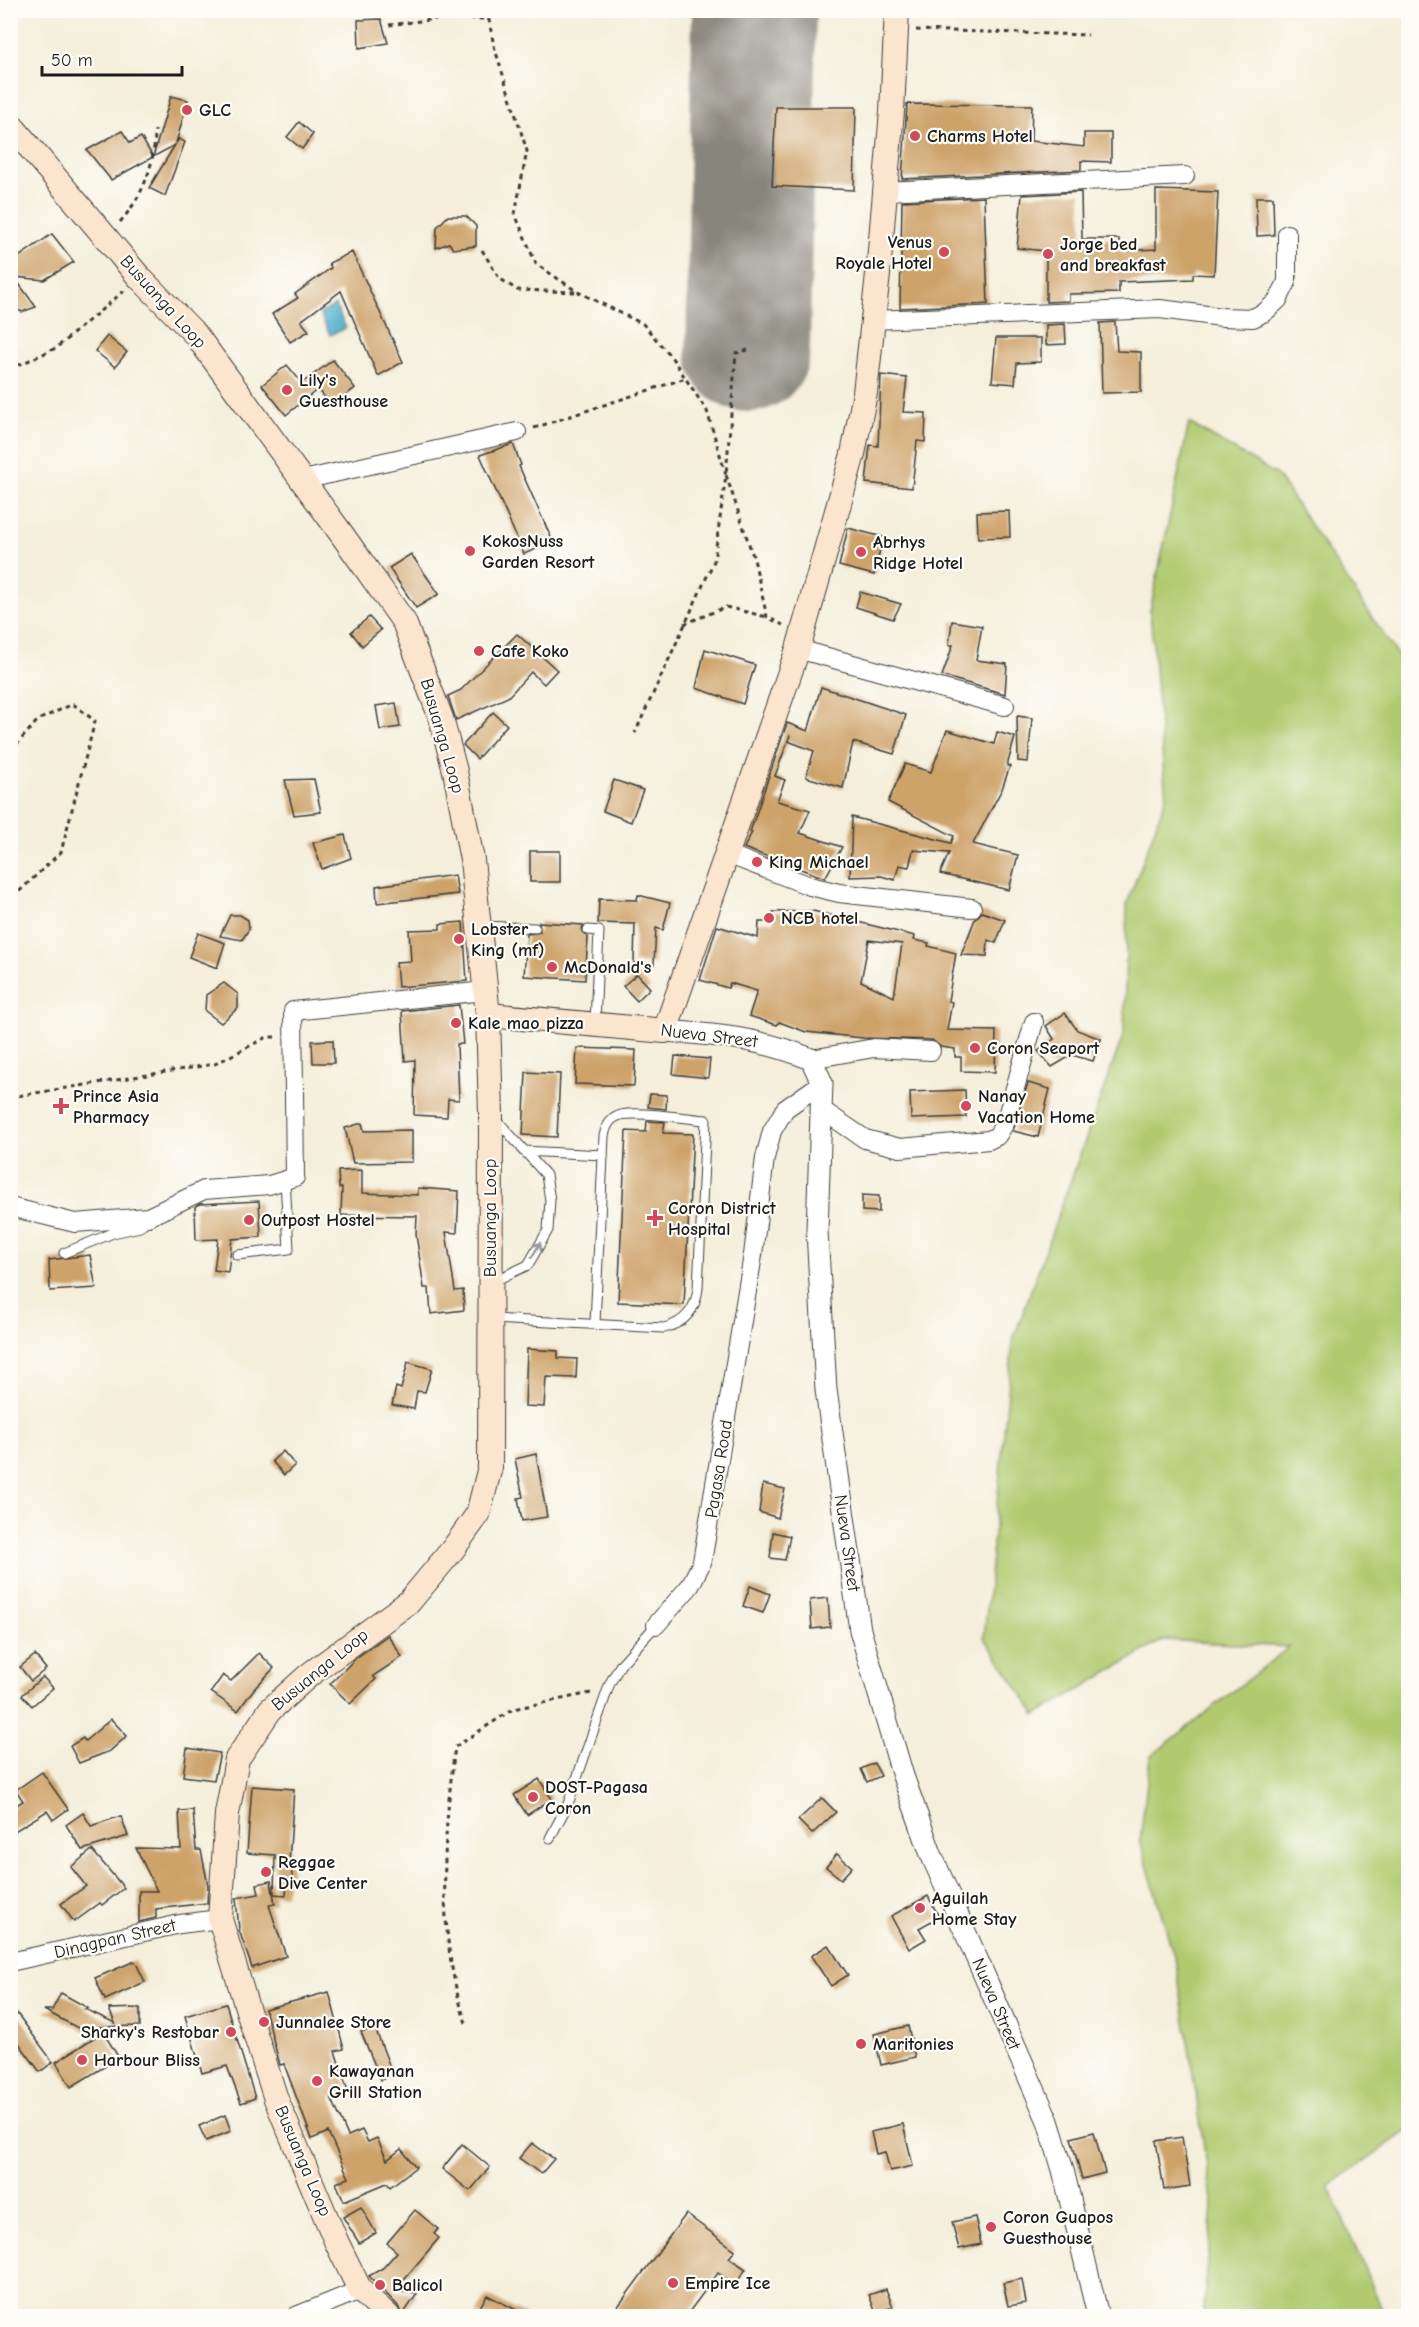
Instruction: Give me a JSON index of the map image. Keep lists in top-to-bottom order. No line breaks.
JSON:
{"streets":{"main road":["Busuanga Loop","Nueva Street"],"street":["Pagasa Road","Dinagpan Street"]},"crossings":[["Busuanga Loop","Nueva Street"],["Busuanga Loop","Dinagpan Street"],["Nueva Street","Pagasa Road"]],"places":{"other":["GLC","Charms Hotel","Venus Royale Hotel","Jorge bed and breakfast","Lily's Guesthouse","KokosNuss Garden Resort","Abrhys Ridge Hotel","Cafe Koko","King Michael","NCB hotel","Lobster King (mf)","McDonald's","Kale mao pizza","Coron Seaport","Nanay Vacation Home","Outpost Hostel","DOST-Pagasa Coron","Reggae Dive Center","Aguilah Home Stay","Junnalee Store","Sharky's Restobar","Maritonies","Harbour Bliss","Kawayanan Grill Station","Coron Guapos Guesthouse","Empire Ice","Balicol"],"health":["Prince Asia Pharmacy","Coron District Hospital"]},"scale_bar":"50 m"}
